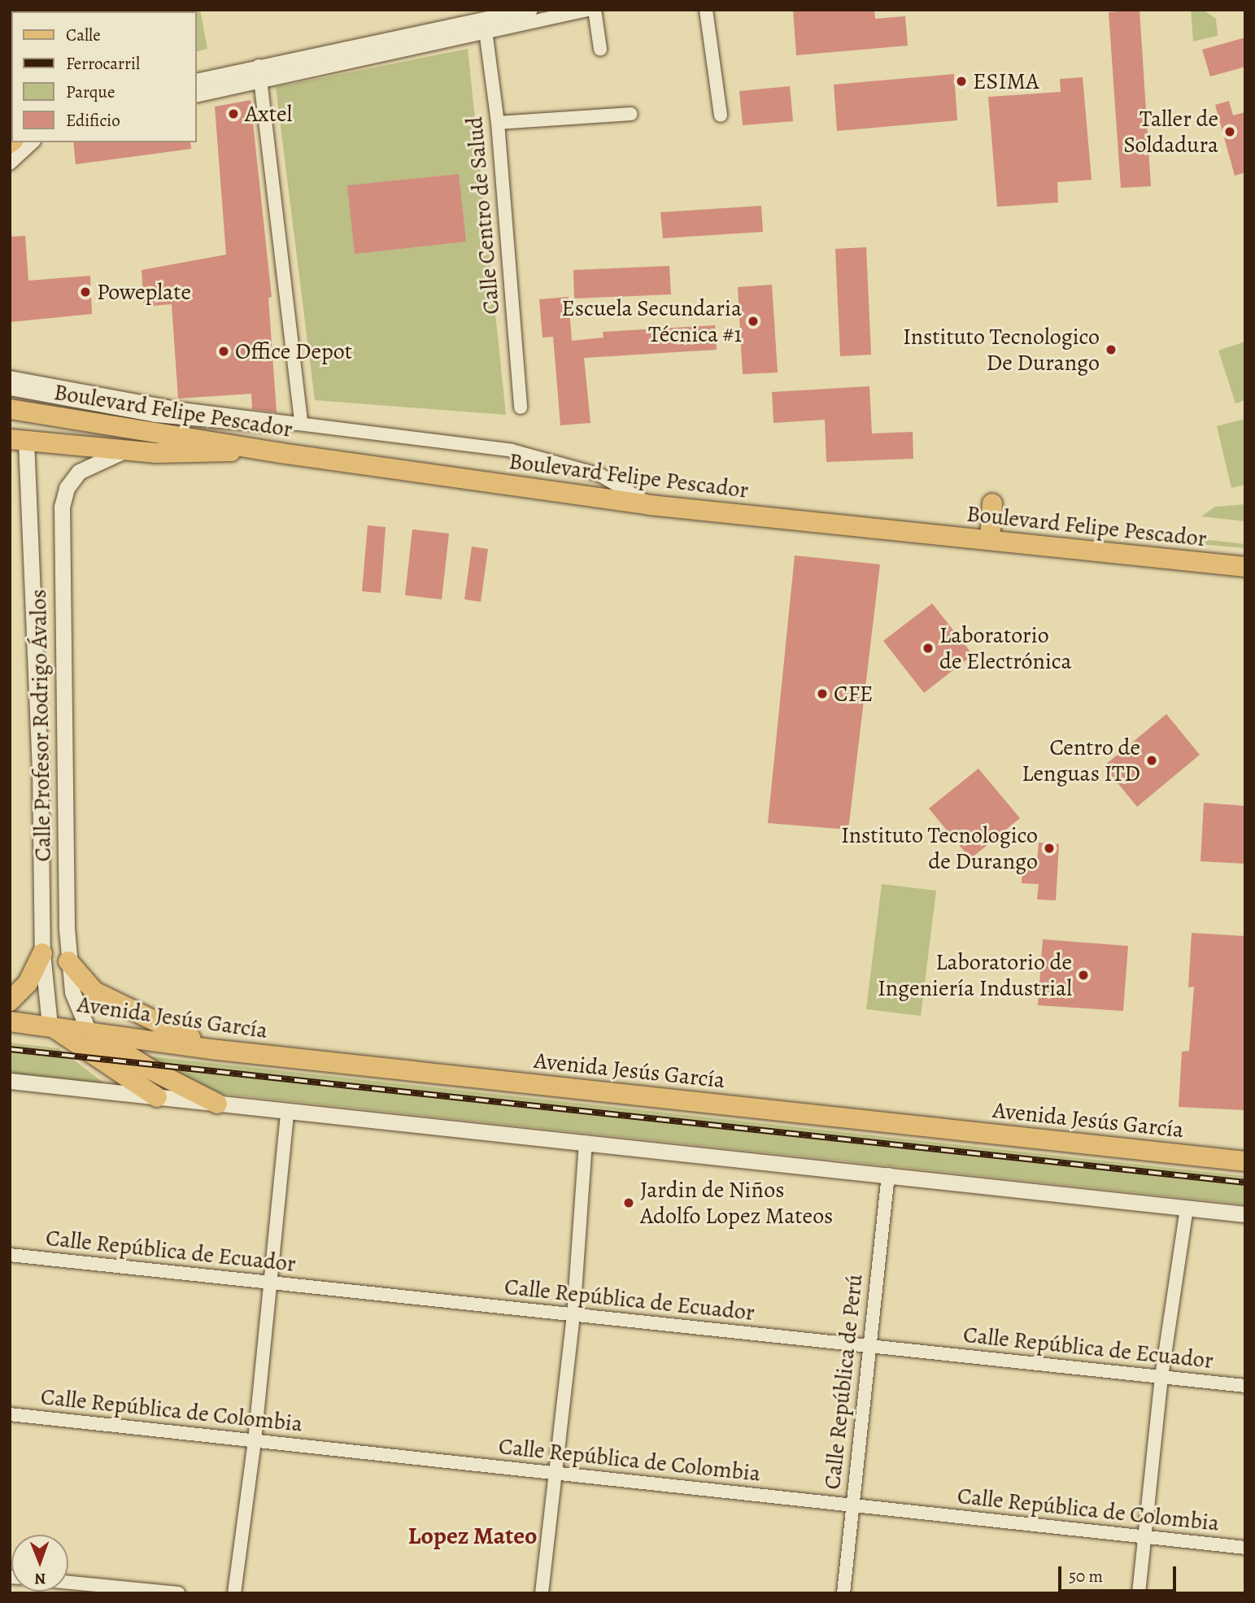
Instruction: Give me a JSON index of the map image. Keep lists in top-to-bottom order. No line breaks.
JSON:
{"streets":{"main road":["Boulevard Felipe Pescador","Avenida Jesús García"],"street":["Calle Centro de Salud","Calle Profesor Rodrigo Ávalos","Calle República de Ecuador","Calle República de Perú","Calle República de Colombia"]},"crossings":[["Calle Profesor Rodrigo Ávalos","Avenida Jesús García"],["Calle República de Ecuador","Calle República de Perú"],["Calle República de Perú","Calle República de Colombia"]],"districts":["Lopez Mateo"],"places":["ESIMA","Axtel","Taller de Soldadura","Poweplate","Escuela Secundaria Técnica #1","Instituto Tecnologico De Durango","Office Depot","Laboratorio de Electrónica","CFE","Centro de Lenguas ITD","Instituto Tecnologico de Durango","Laboratorio de Ingeniería Industrial","Jardin de Niños Adolfo Lopez Mateos"],"legend":["Calle","Ferrocarril","Parque","Edificio"],"scale_bar":"50 m","north":"bottom"}
